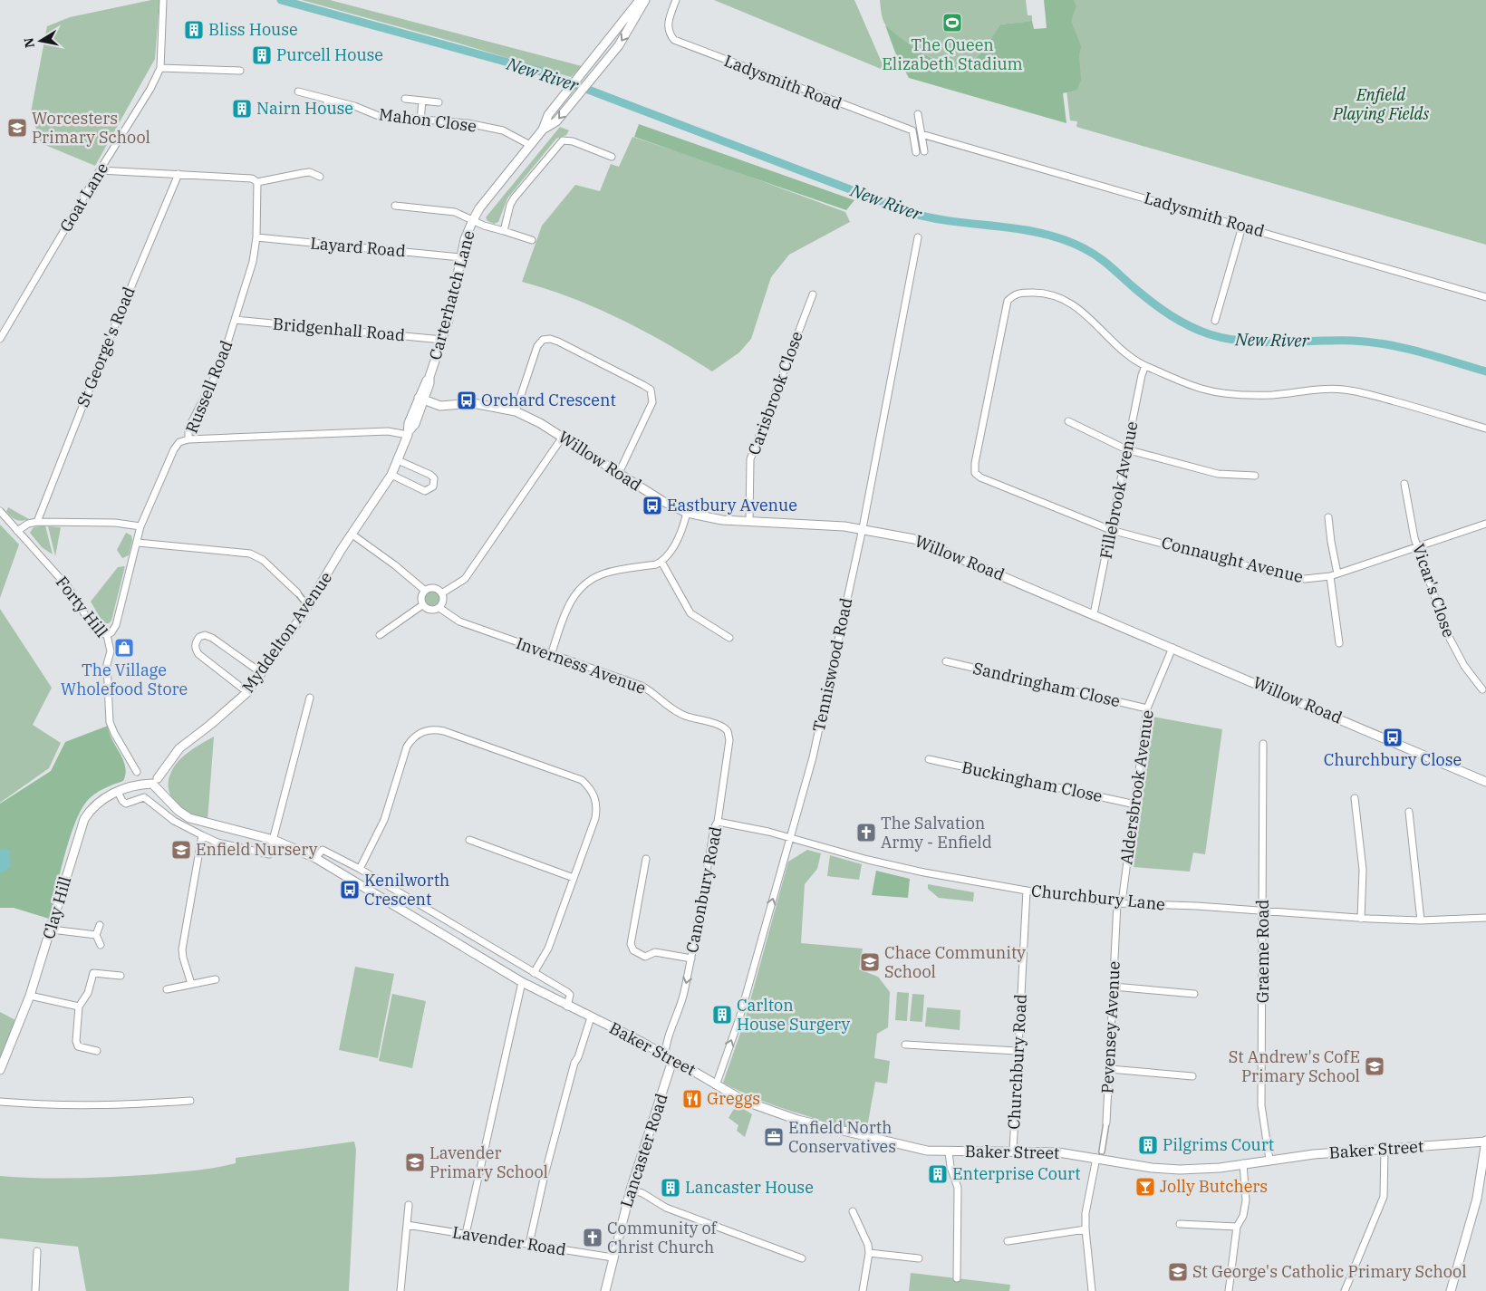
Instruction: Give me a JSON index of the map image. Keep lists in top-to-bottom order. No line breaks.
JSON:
{"streets":{"street":["Ladysmith Road","Mahon Close","Goat Lane","Layard Road","Carterhatch Lane","Bridgenhall Road","St George's Road","Russell Road","Carisbrook Close","Willow Road","Fillebrook Avenue","Connaught Avenue","Vicar's Close","Forty Hill","Myddelton Avenue","Tenniswood Road","Inverness Avenue","Sandringham Close","Buckingham Close","Aldersbrook Avenue","Canonbury Road","Churchbury Lane","Clay Hill","Graeme Road","Pevensey Avenue","Baker Street","Churchbury Road","Lancaster Road","Lavender Road"]},"crossings":[["Mahon Close","Carterhatch Lane"],["Layard Road","Carterhatch Lane"],["Layard Road","Russell Road"],["Carterhatch Lane","Bridgenhall Road"],["Carterhatch Lane","Willow Road"],["Carterhatch Lane","Myddelton Avenue"],["Bridgenhall Road","Russell Road"],["Russell Road","Forty Hill"],["Carisbrook Close","Willow Road"],["Willow Road","Fillebrook Avenue"],["Willow Road","Tenniswood Road"],["Willow Road","Aldersbrook Avenue"],["Fillebrook Avenue","Connaught Avenue"],["Connaught Avenue","Vicar's Close"],["Myddelton Avenue","Clay Hill"],["Myddelton Avenue","Baker Street"],["Tenniswood Road","Churchbury Lane"],["Tenniswood Road","Baker Street"],["Inverness Avenue","Canonbury Road"],["Sandringham Close","Aldersbrook Avenue"],["Buckingham Close","Aldersbrook Avenue"],["Aldersbrook Avenue","Churchbury Lane"],["Aldersbrook Avenue","Pevensey Avenue"],["Canonbury Road","Churchbury Lane"],["Canonbury Road","Baker Street"],["Churchbury Lane","Graeme Road"],["Churchbury Lane","Pevensey Avenue"],["Churchbury Lane","Churchbury Road"],["Clay Hill","Baker Street"],["Graeme Road","Baker Street"],["Pevensey Avenue","Baker Street"],["Baker Street","Churchbury Road"],["Baker Street","Lancaster Road"],["Lancaster Road","Lavender Road"]],"water":["New River"],"parks":["Enfield Playing Fields"],"places":{"sports":["The Queen Elizabeth Stadium"],"building":["Bliss House","Purcell House","Nairn House","Carlton House Surgery","Pilgrims Court","Enterprise Court","Lancaster House"],"school or university":["Worcesters Primary School","Enfield Nursery","Chace Community School","St Andrew's CofE Primary School","Lavender Primary School","St George's Catholic Primary School"],"bus stop":["Orchard Crescent","Eastbury Avenue","Churchbury Close","Kenilworth Crescent"],"shop":["The Village Wholefood Store"],"church":["The Salvation Army - Enfield","Community of Christ Church"],"restaurant":["Greggs"],"office":["Enfield North Conservatives"],"bar":["Jolly Butchers"]},"north":"left"}
